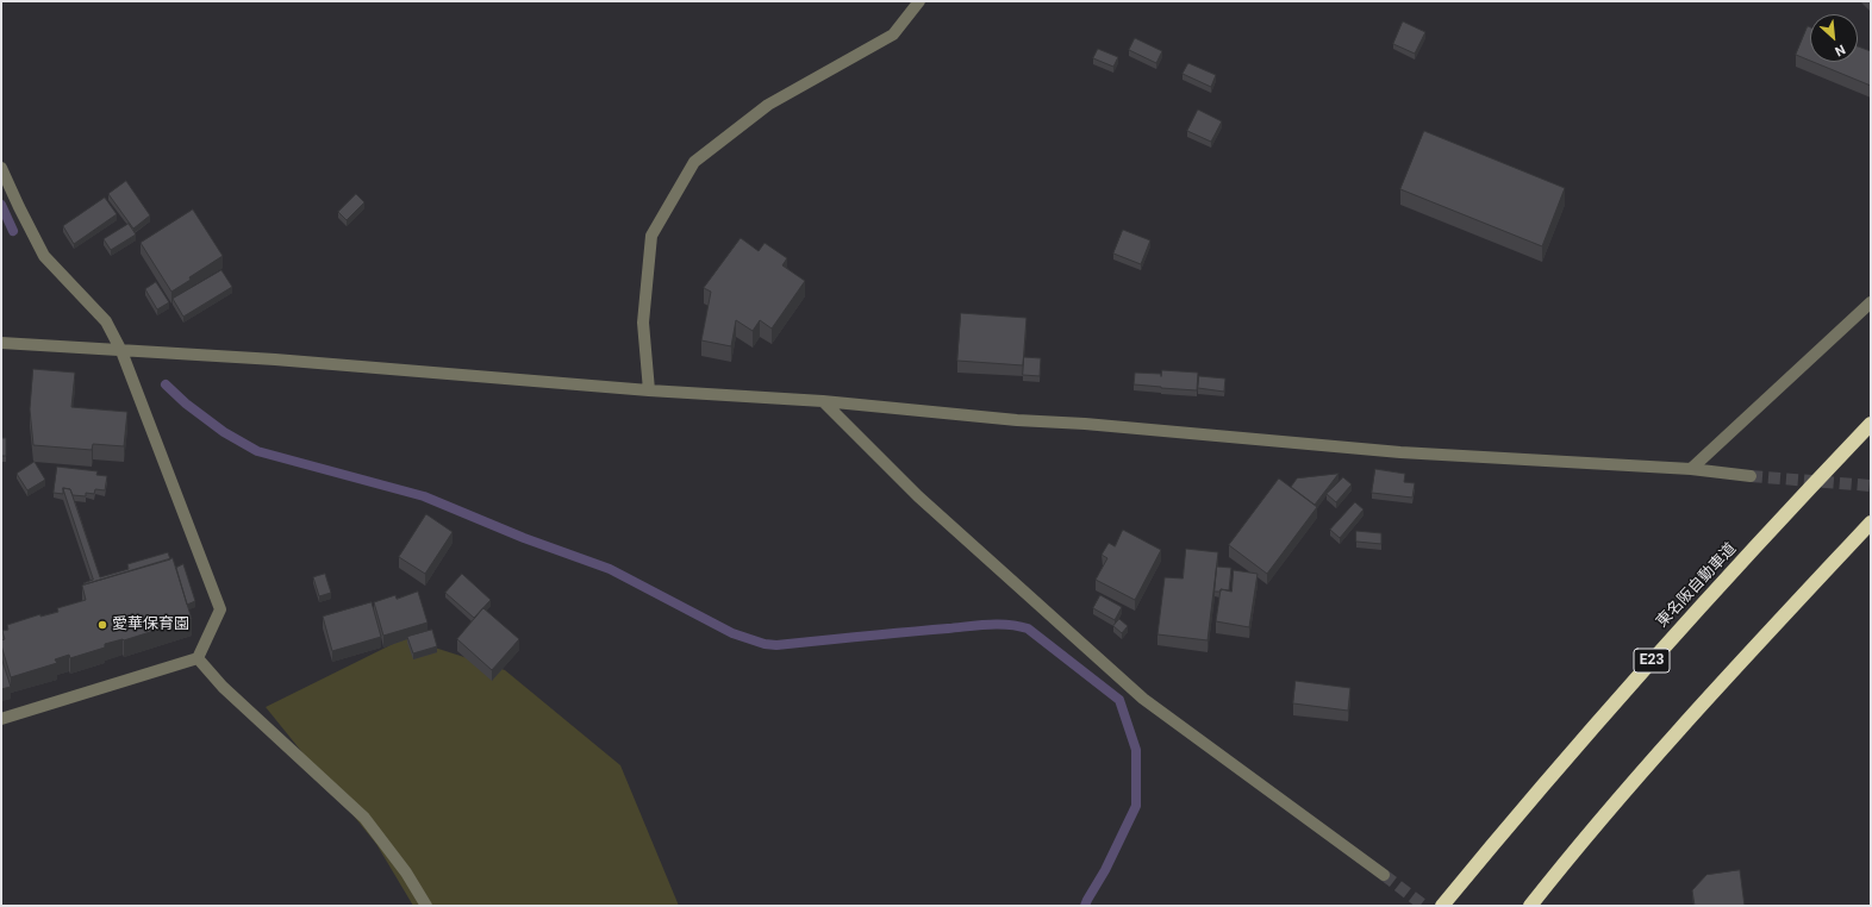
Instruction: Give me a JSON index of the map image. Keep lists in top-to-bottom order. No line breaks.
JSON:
{"streets":{"highway":["東名阪自動車道","E23"]},"places":["愛華保育園"],"north":"bottom right"}
